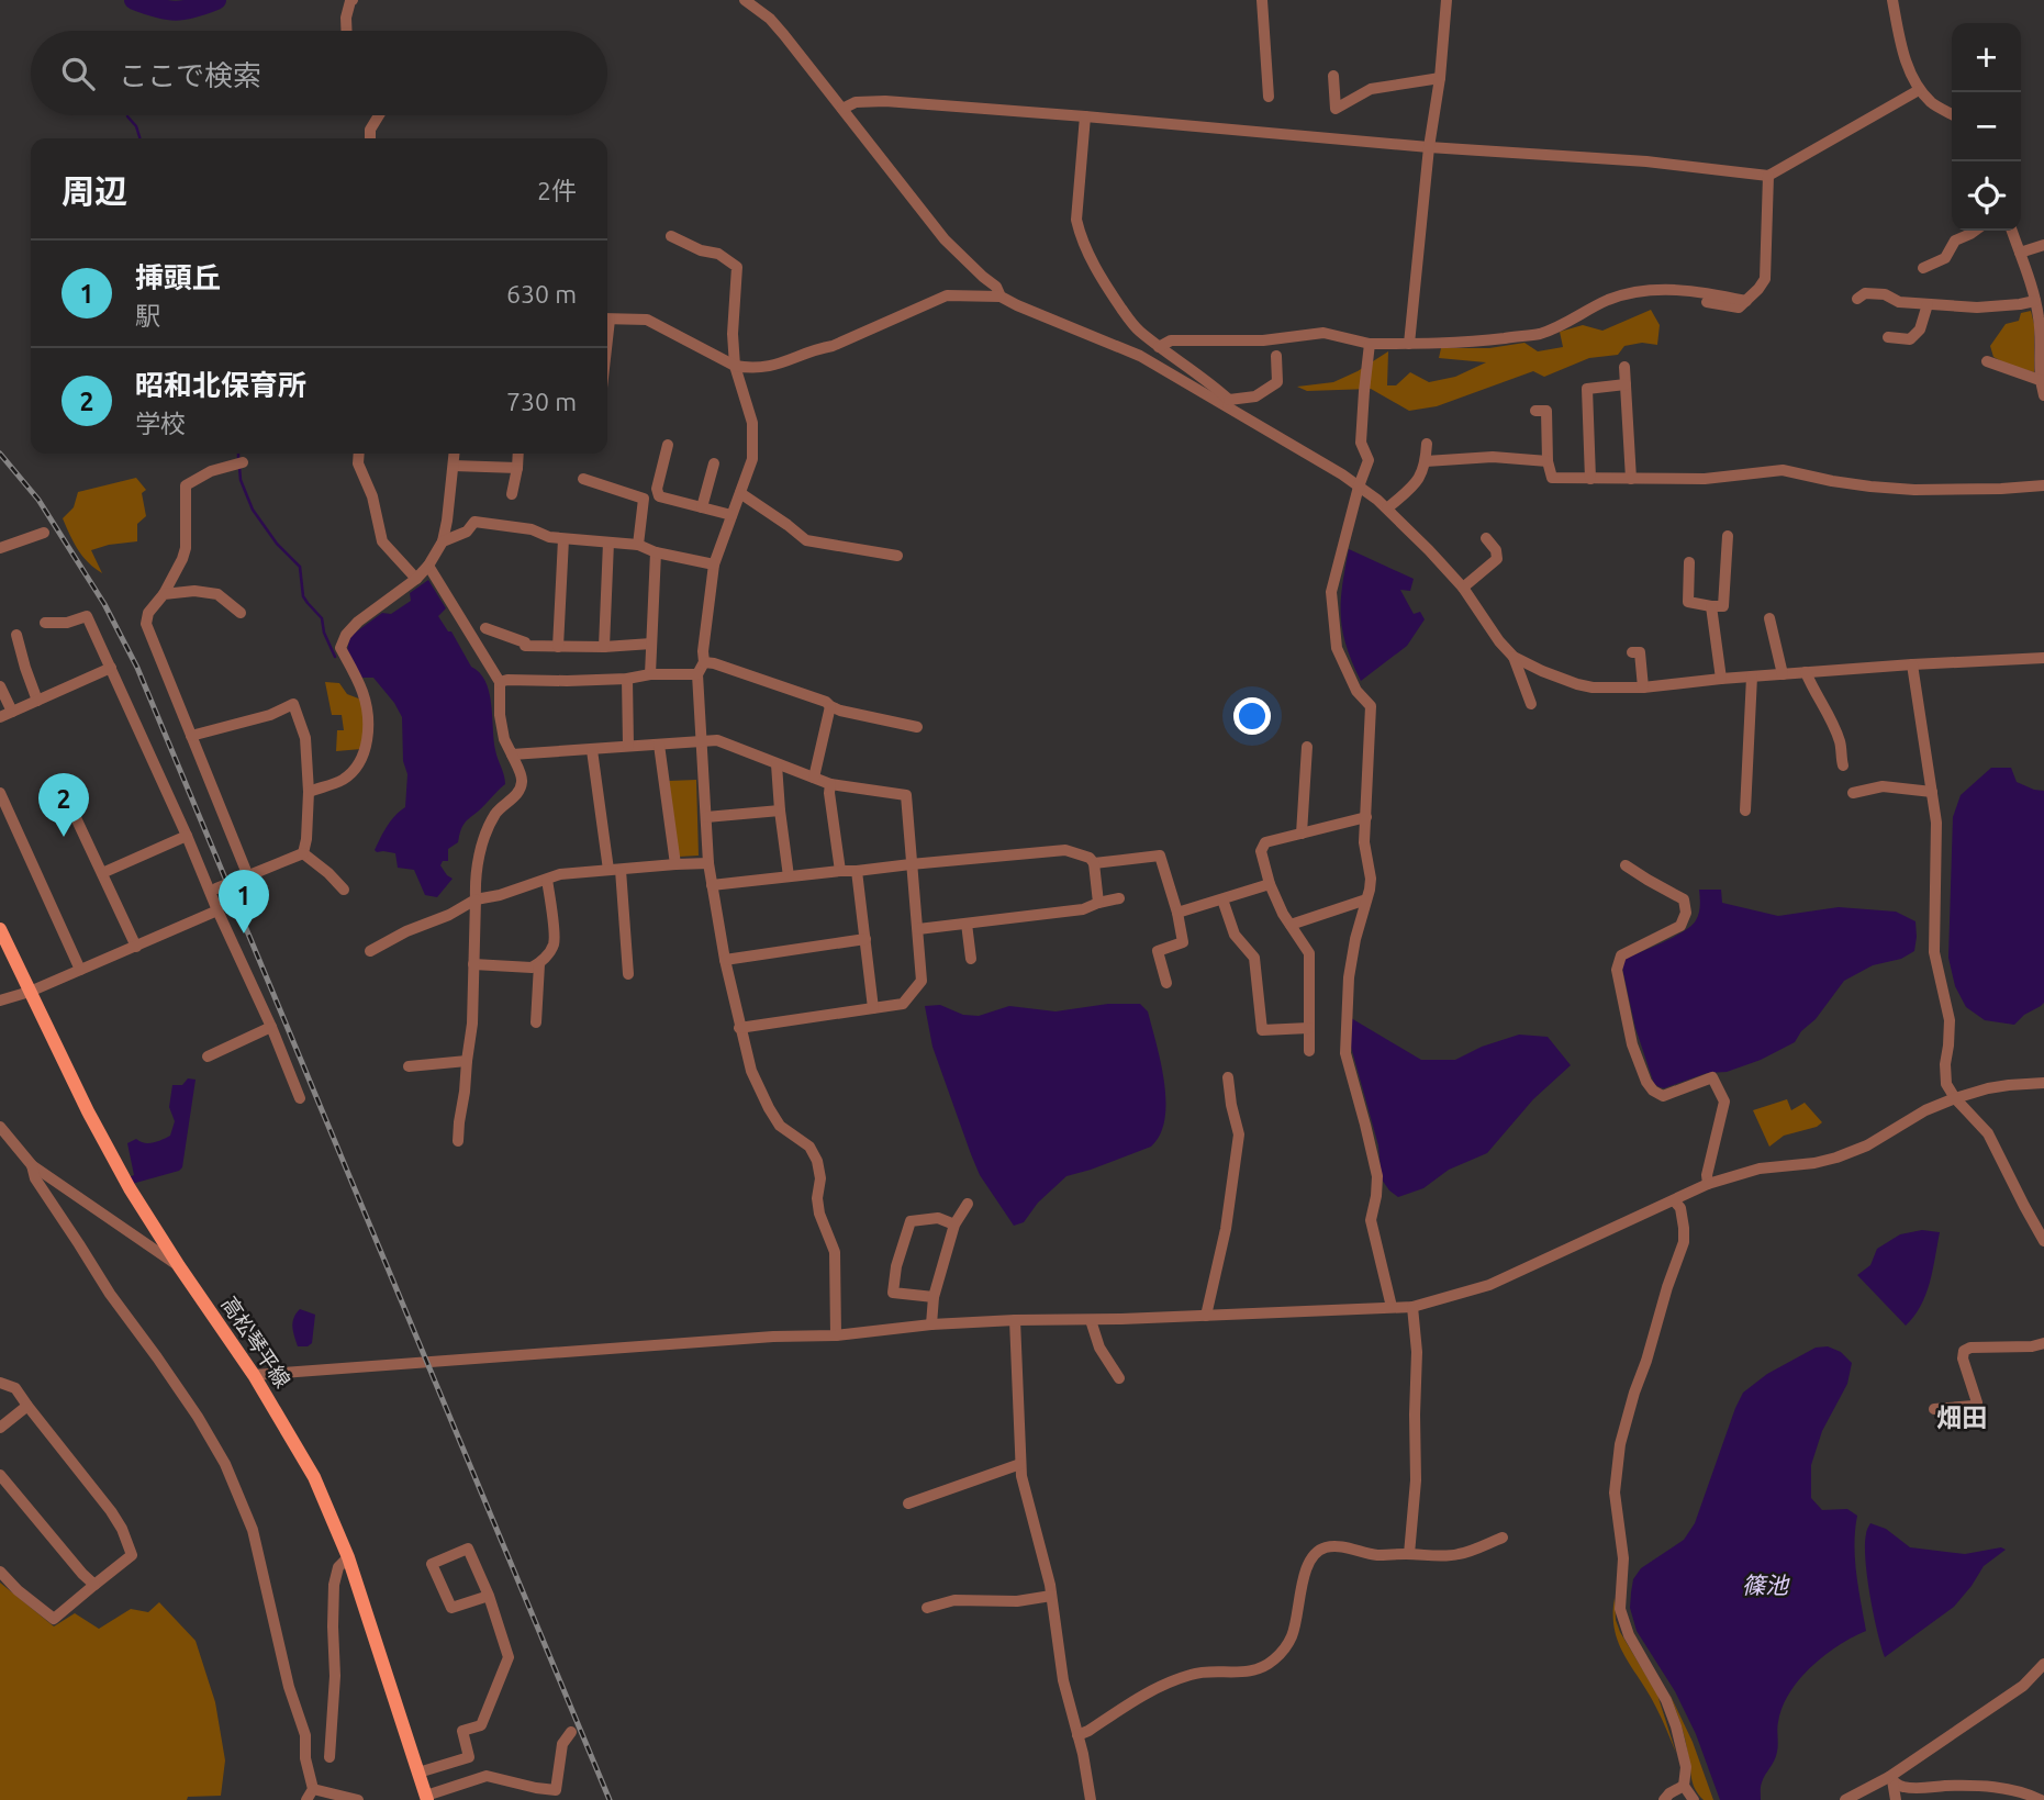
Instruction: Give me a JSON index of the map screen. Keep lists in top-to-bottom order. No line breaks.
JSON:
{"streets":{"main road":["高松琴平線"]},"districts":["畑田"],"water":["篠池"],"page":{"map_buttons":["+","−"],"search":"ここで検索","heading":["周辺","2件"],"list":[{"mark":"1","name":"挿頭丘","note":"駅","value":"630 m"},{"mark":"2","name":"昭和北保育所","note":"学校","value":"730 m"}],"pins":["2","1"]}}
